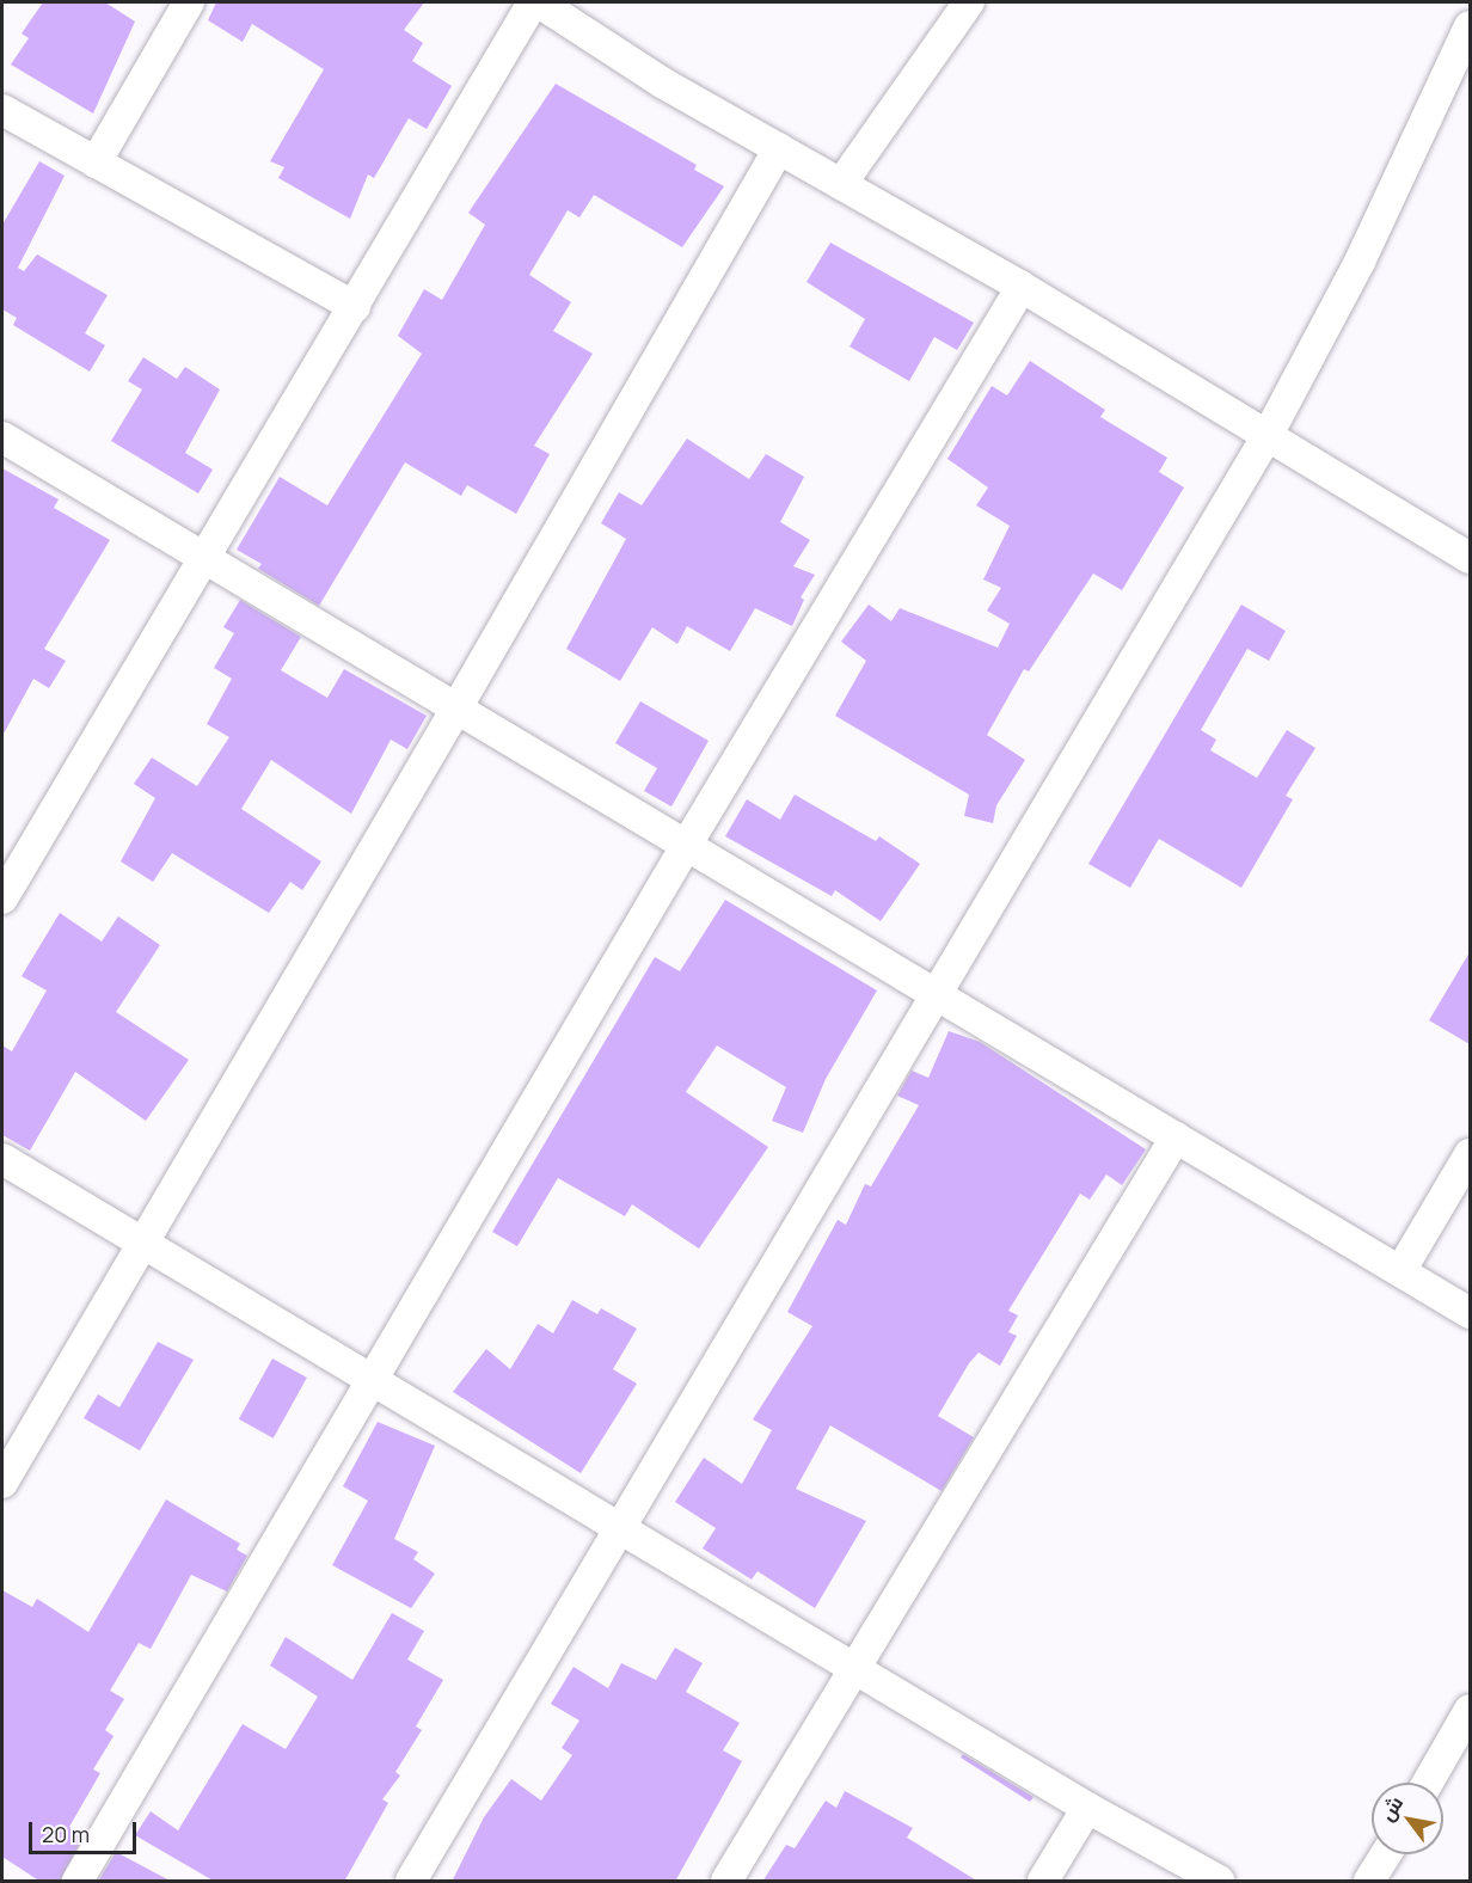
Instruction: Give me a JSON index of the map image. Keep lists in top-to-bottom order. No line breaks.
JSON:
{"scale_bar":"20 m","north":"top left"}
